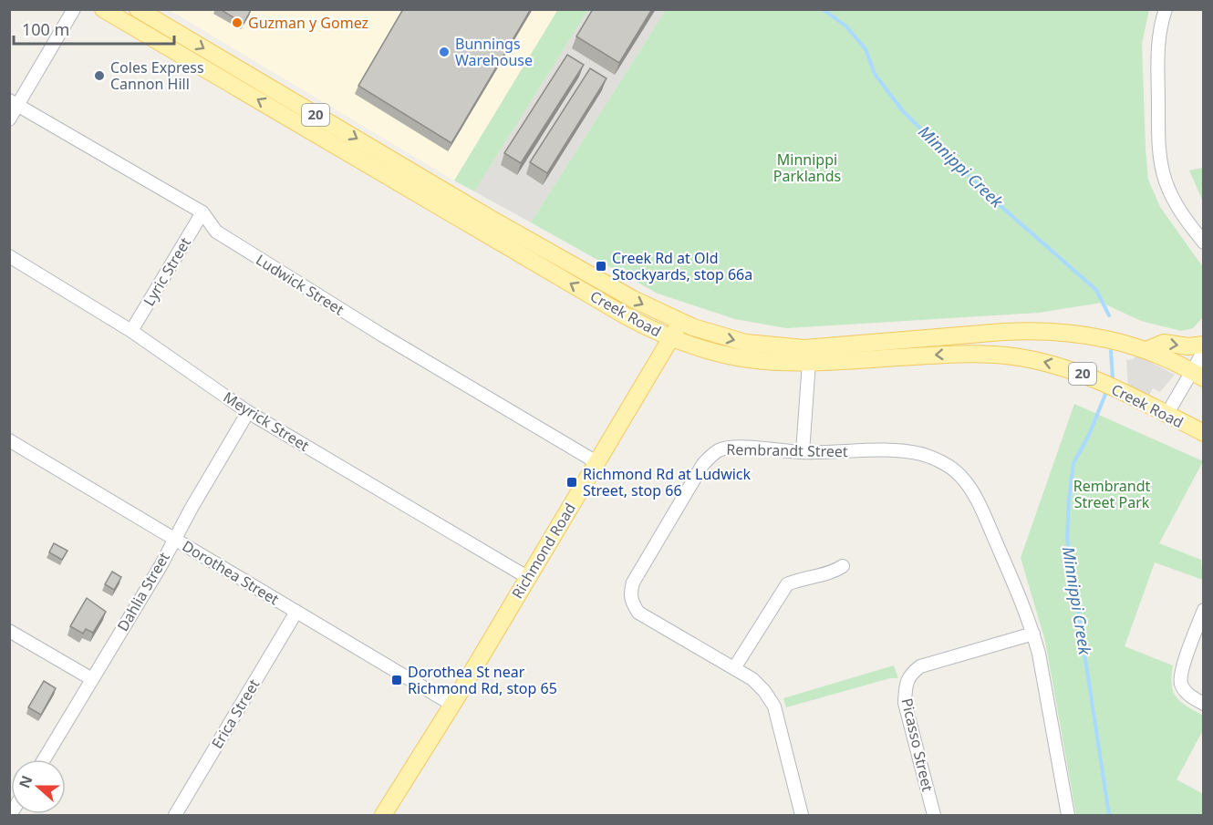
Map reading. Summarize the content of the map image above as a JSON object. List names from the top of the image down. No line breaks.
{"streets":{"main road":["20","Creek Road","Richmond Road"],"street":["Lyric Street","Ludwick Street","Meyrick Street","Rembrandt Street","Dorothea Street","Dahlia Street","Erica Street","Picasso Street"]},"crossings":[["Lyric Street","Ludwick Street"],["Lyric Street","Meyrick Street"],["Ludwick Street","Richmond Road"],["Creek Road","Richmond Road"],["Meyrick Street","Richmond Road"],["Meyrick Street","Dahlia Street"],["Rembrandt Street","Picasso Street"],["Richmond Road","Dorothea Street"],["Dorothea Street","Dahlia Street"],["Dorothea Street","Erica Street"]],"water":["Minnippi Creek"],"parks":["Minnippi Parklands","Rembrandt Street Park"],"places":{"other":["Guzman y Gomez","Bunnings Warehouse","Coles Express Cannon Hill"],"transit":["Creek Rd at Old Stockyards, stop 66a","Richmond Rd at Ludwick Street, stop 66","Dorothea St near Richmond Rd, stop 65"]},"scale_bar":"100 m","north":"left"}
